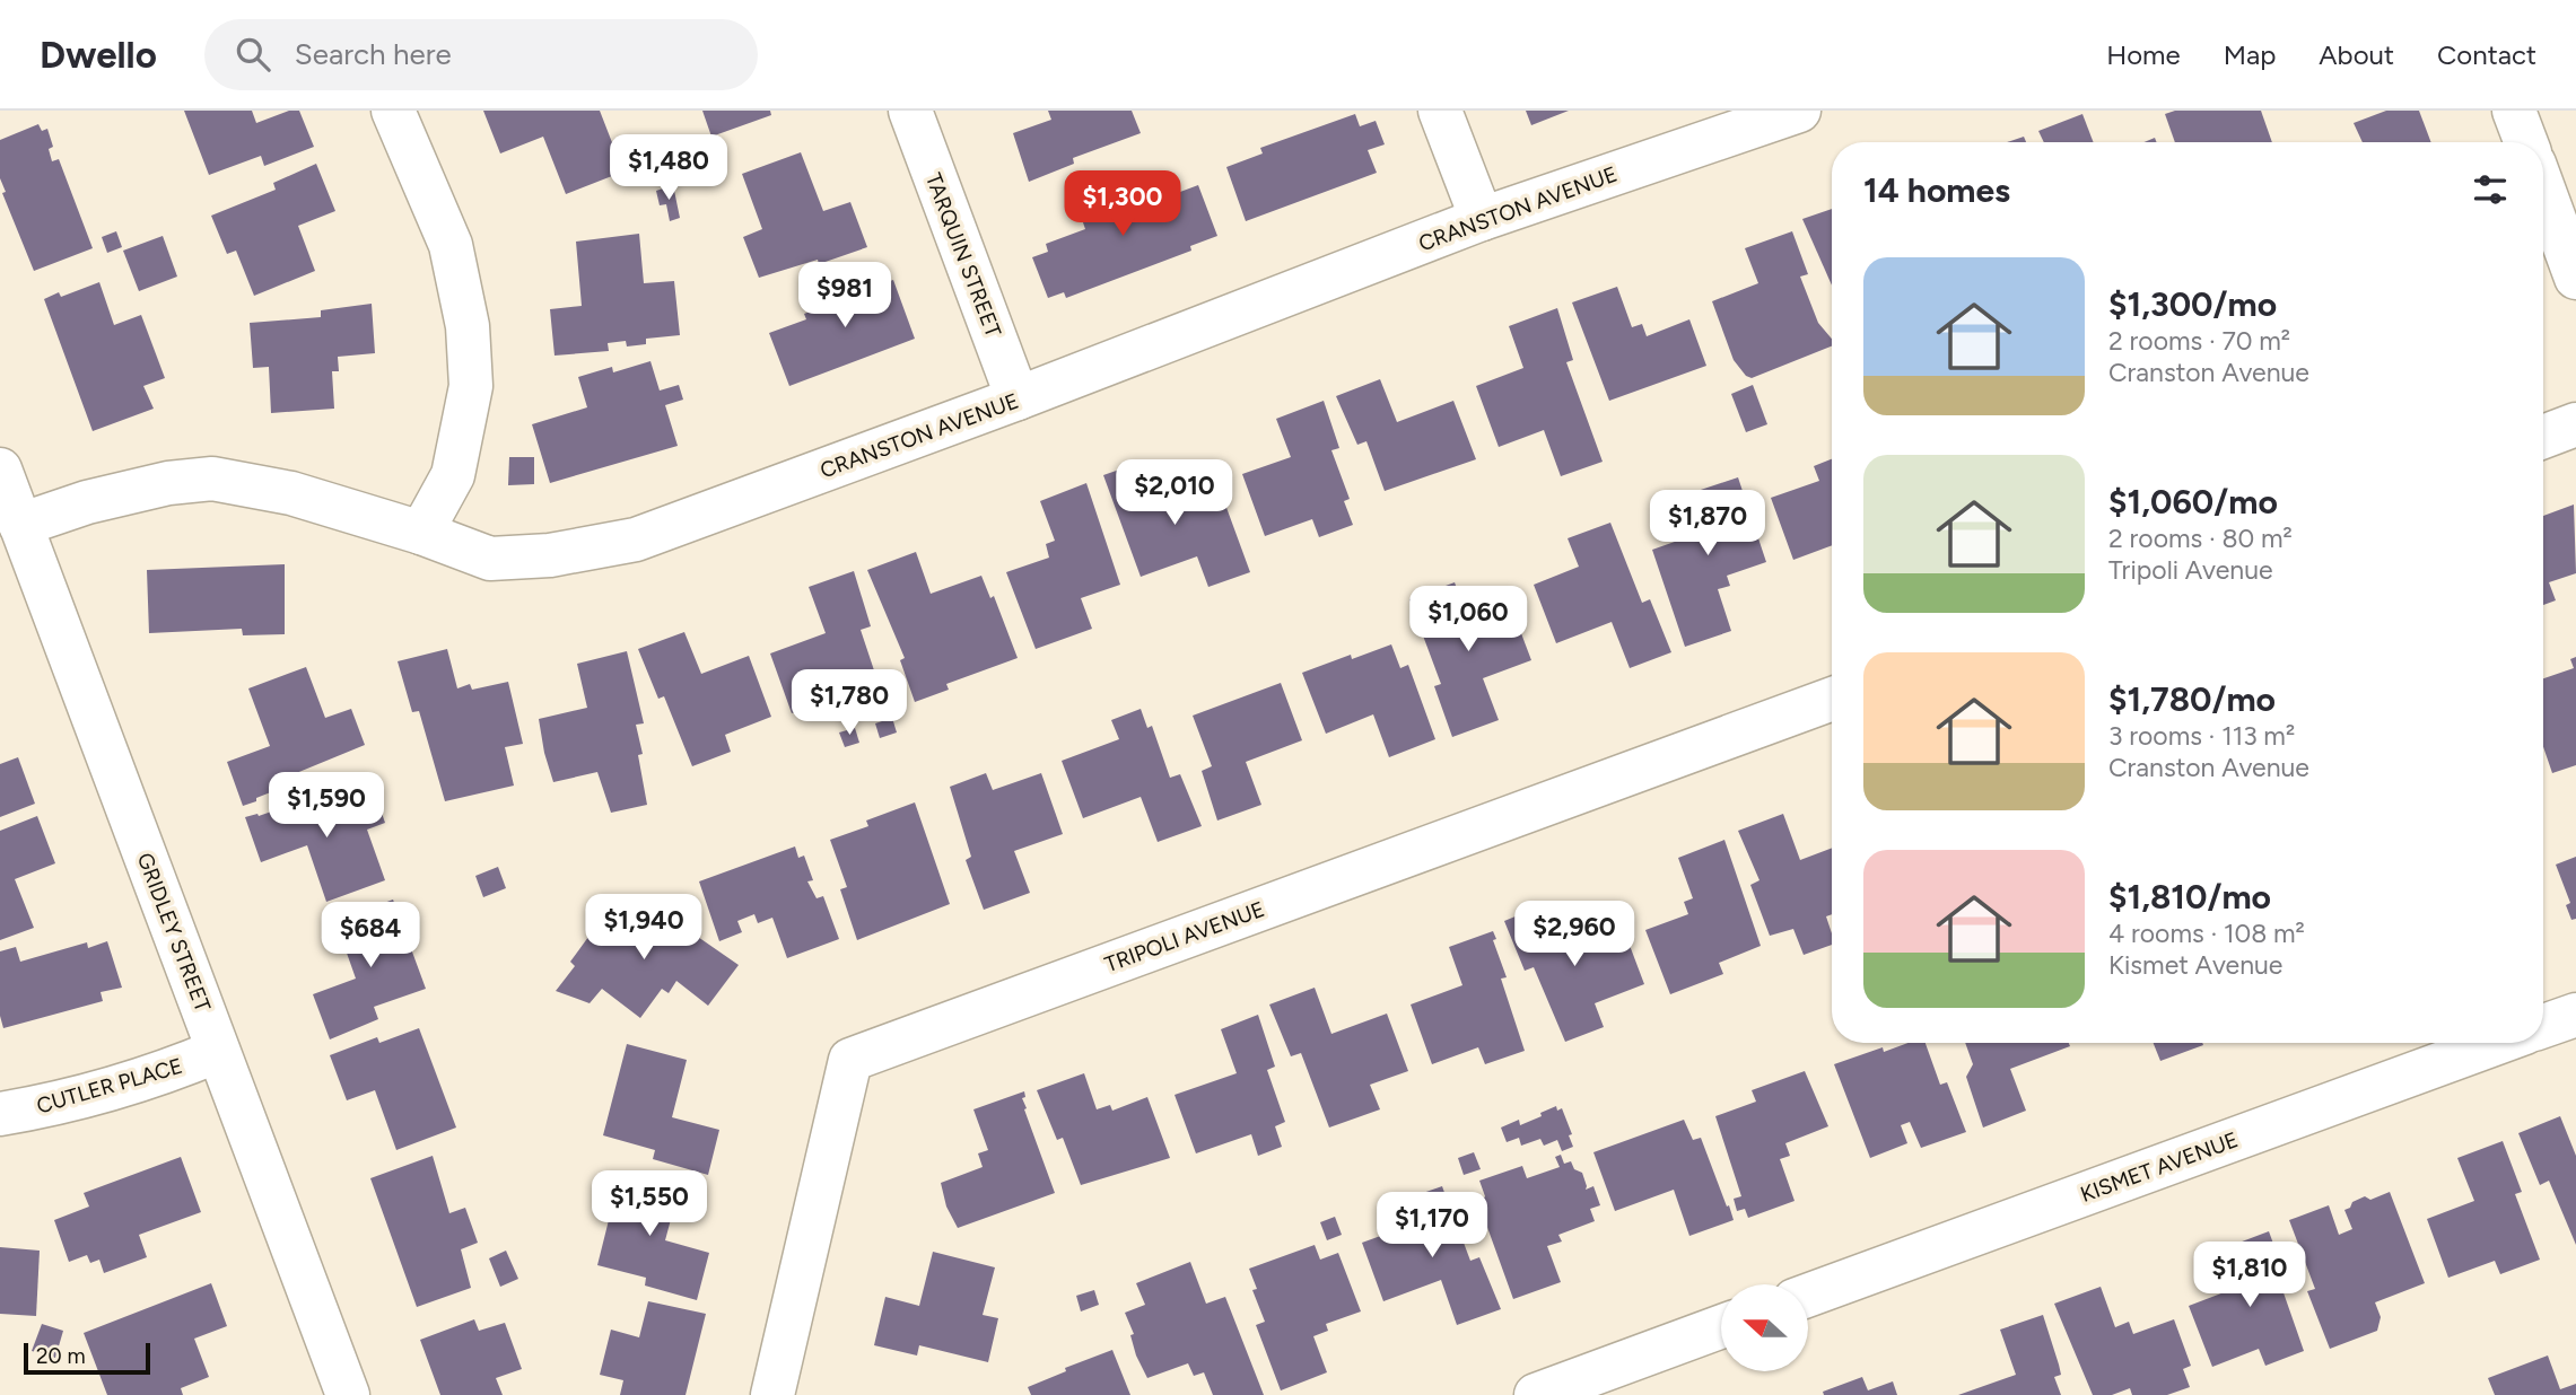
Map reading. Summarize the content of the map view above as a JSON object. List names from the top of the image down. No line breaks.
{"streets":{"street":["CRANSTON AVENUE","TARQUIN STREET","GRIDLEY STREET","TRIPOLI AVENUE","CUTLER PLACE","KISMET AVENUE"]},"crossings":[["CRANSTON AVENUE","TARQUIN STREET"],["CRANSTON AVENUE","GRIDLEY STREET"],["GRIDLEY STREET","CUTLER PLACE"]],"scale_bar":"20 m","north":"left","page":{"header":"Dwello","search":"Search here","nav":["Home","Map","About","Contact"],"price":["$1,480","$1,300","$981","$2,010","$1,870","$1,060","$1,780","$1,590","$1,940","$2,960","$684","$1,550","$1,170","$1,810"],"heading":"14 homes","list":[{"name":"$1,300/mo","note":"2 rooms · 70 m² · Cranston Avenue"},{"name":"$1,060/mo","note":"2 rooms · 80 m² · Tripoli Avenue"},{"name":"$1,780/mo","note":"3 rooms · 113 m² · Cranston Avenue"},{"name":"$1,810/mo","note":"4 rooms · 108 m² · Kismet Avenue"}],"scale":"20 m"}}
